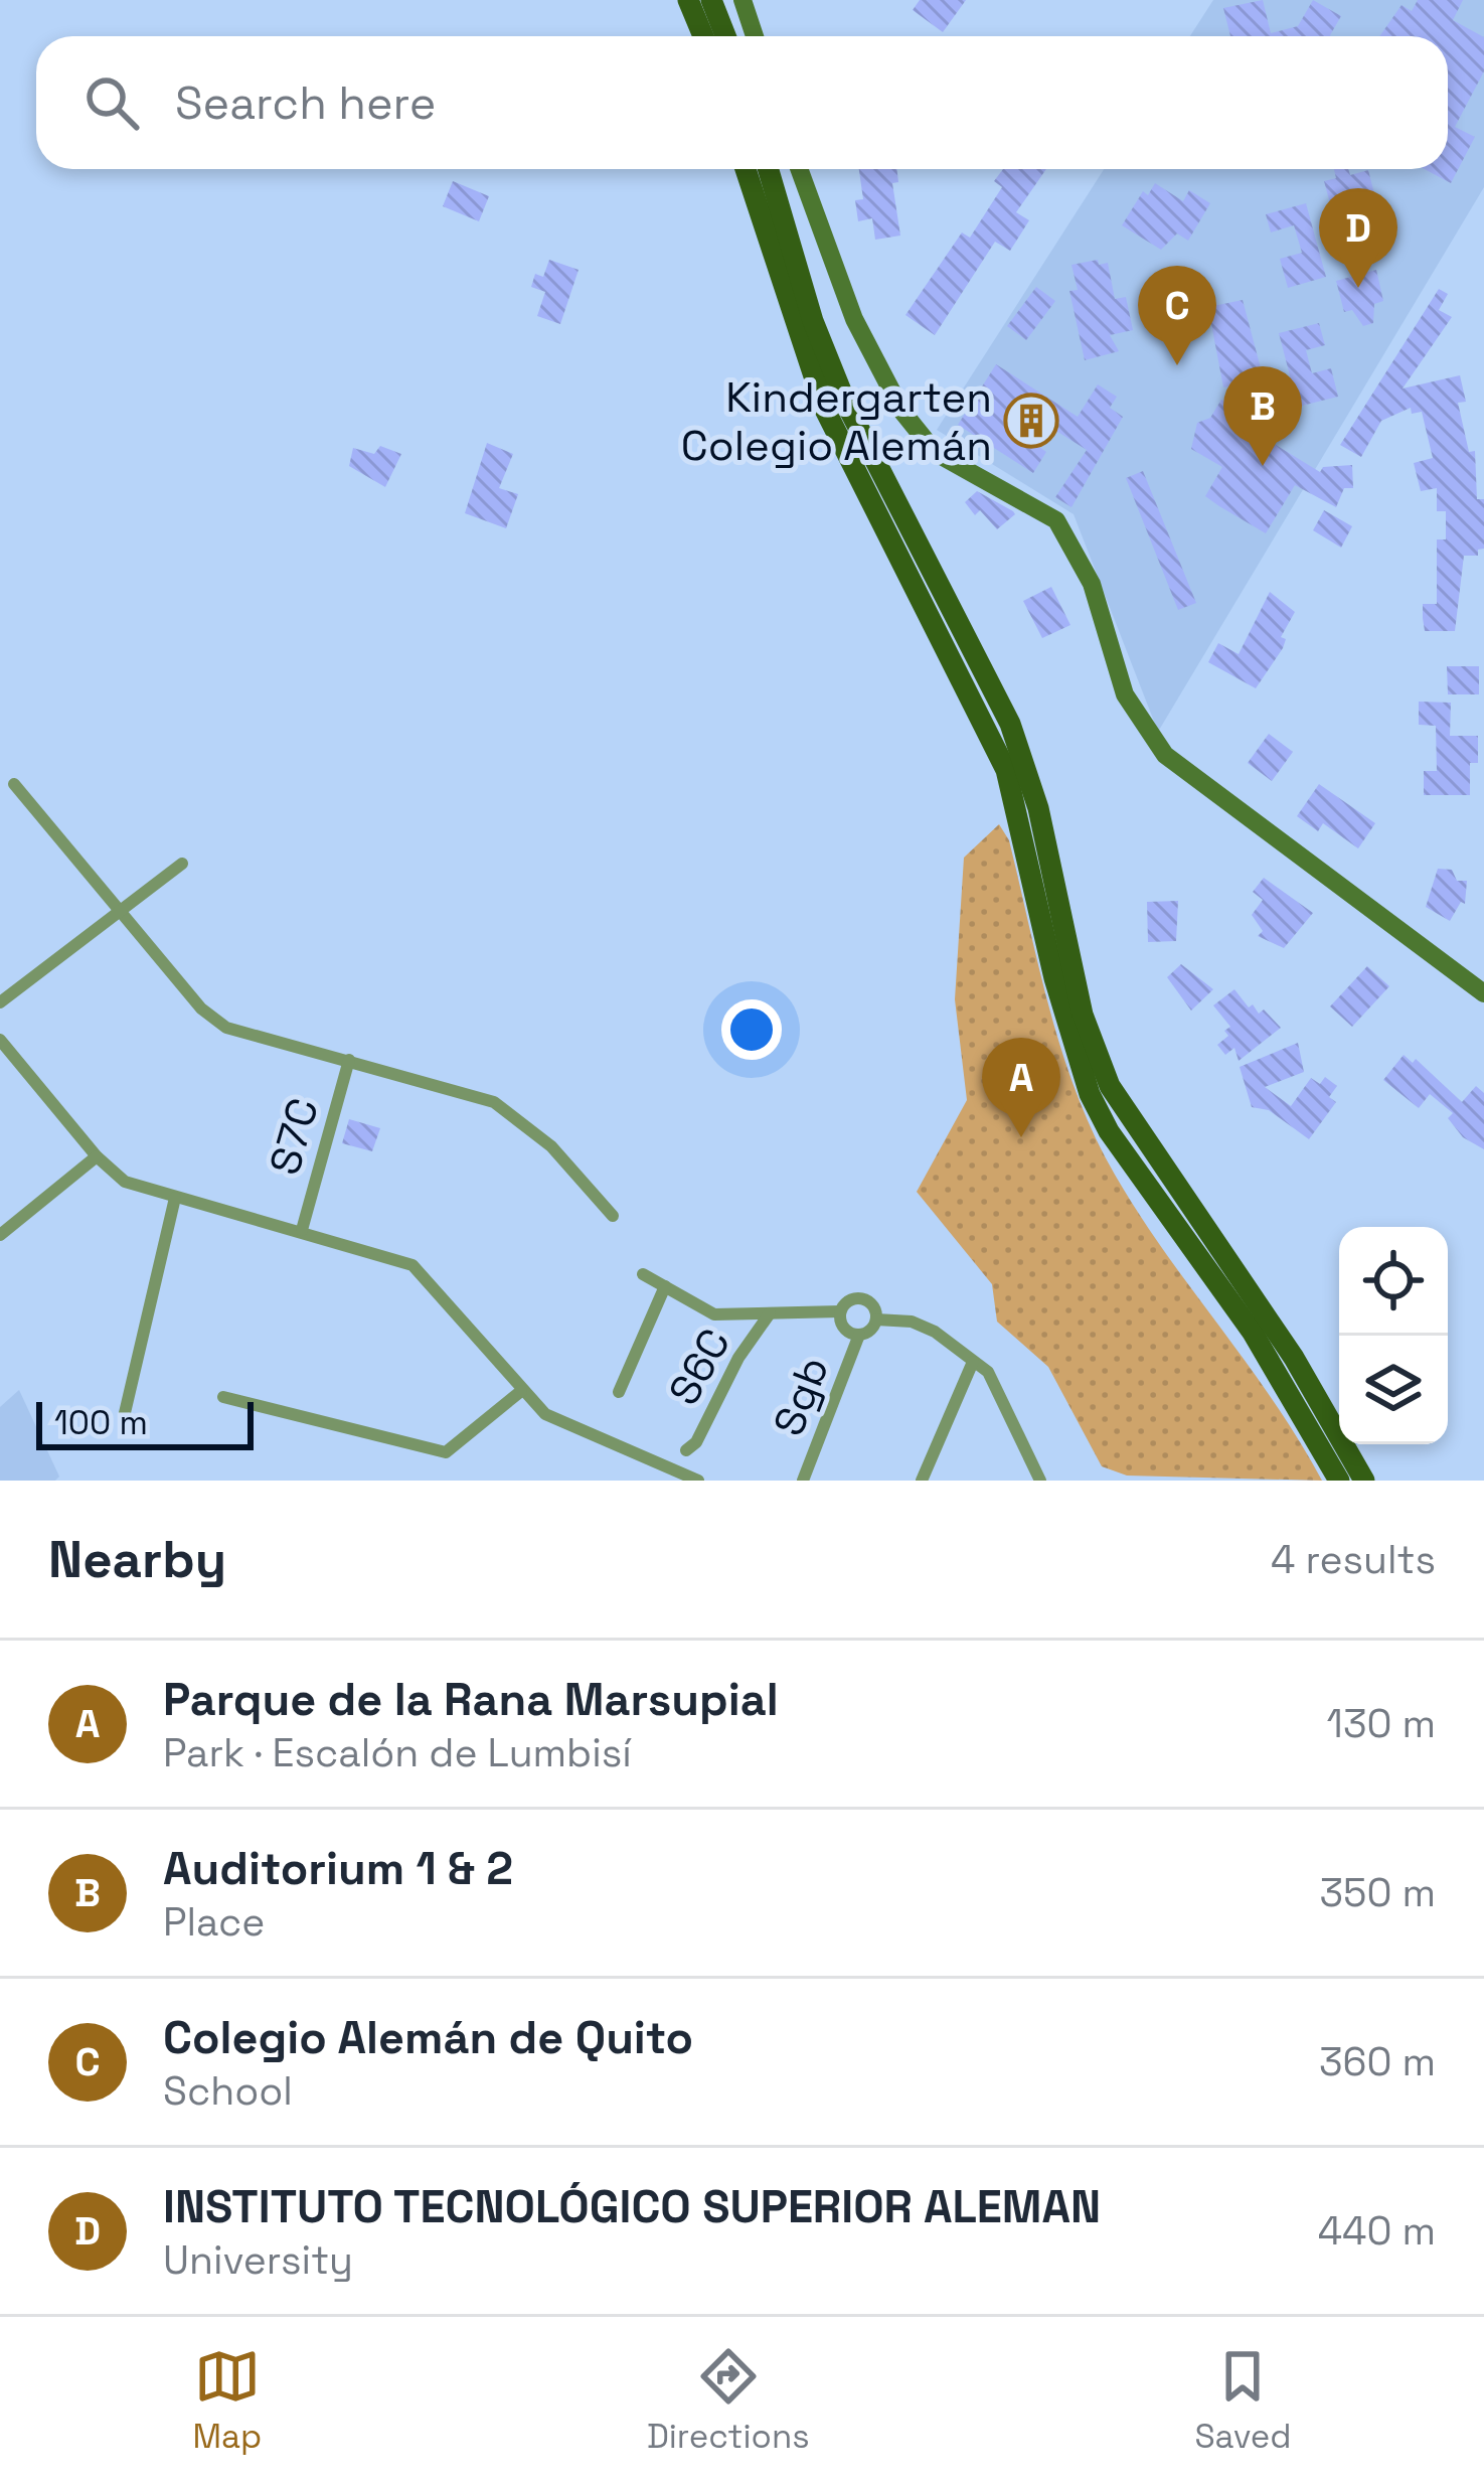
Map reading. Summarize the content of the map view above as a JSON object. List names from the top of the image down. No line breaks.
{"streets":{"street":["S7C","S6C","Sgb"]},"places":{"building":["Kindergarten Colegio Alemán"]},"scale_bar":"100 m","page":{"search":"Search here","pins":["D","C","B","A"],"scale":"100 m","heading":["Nearby","4 results"],"list":[{"mark":"A","name":"Parque de la Rana Marsupial","note":"Park · Escalón de Lumbisí","value":"130 m"},{"mark":"B","name":"Auditorium 1 & 2","note":"Place","value":"350 m"},{"mark":"C","name":"Colegio Alemán de Quito","note":"School","value":"360 m"},{"mark":"D","name":"INSTITUTO TECNOLÓGICO SUPERIOR ALEMAN","note":"University","value":"440 m"}],"nav":["Map","Directions","Saved"]}}
